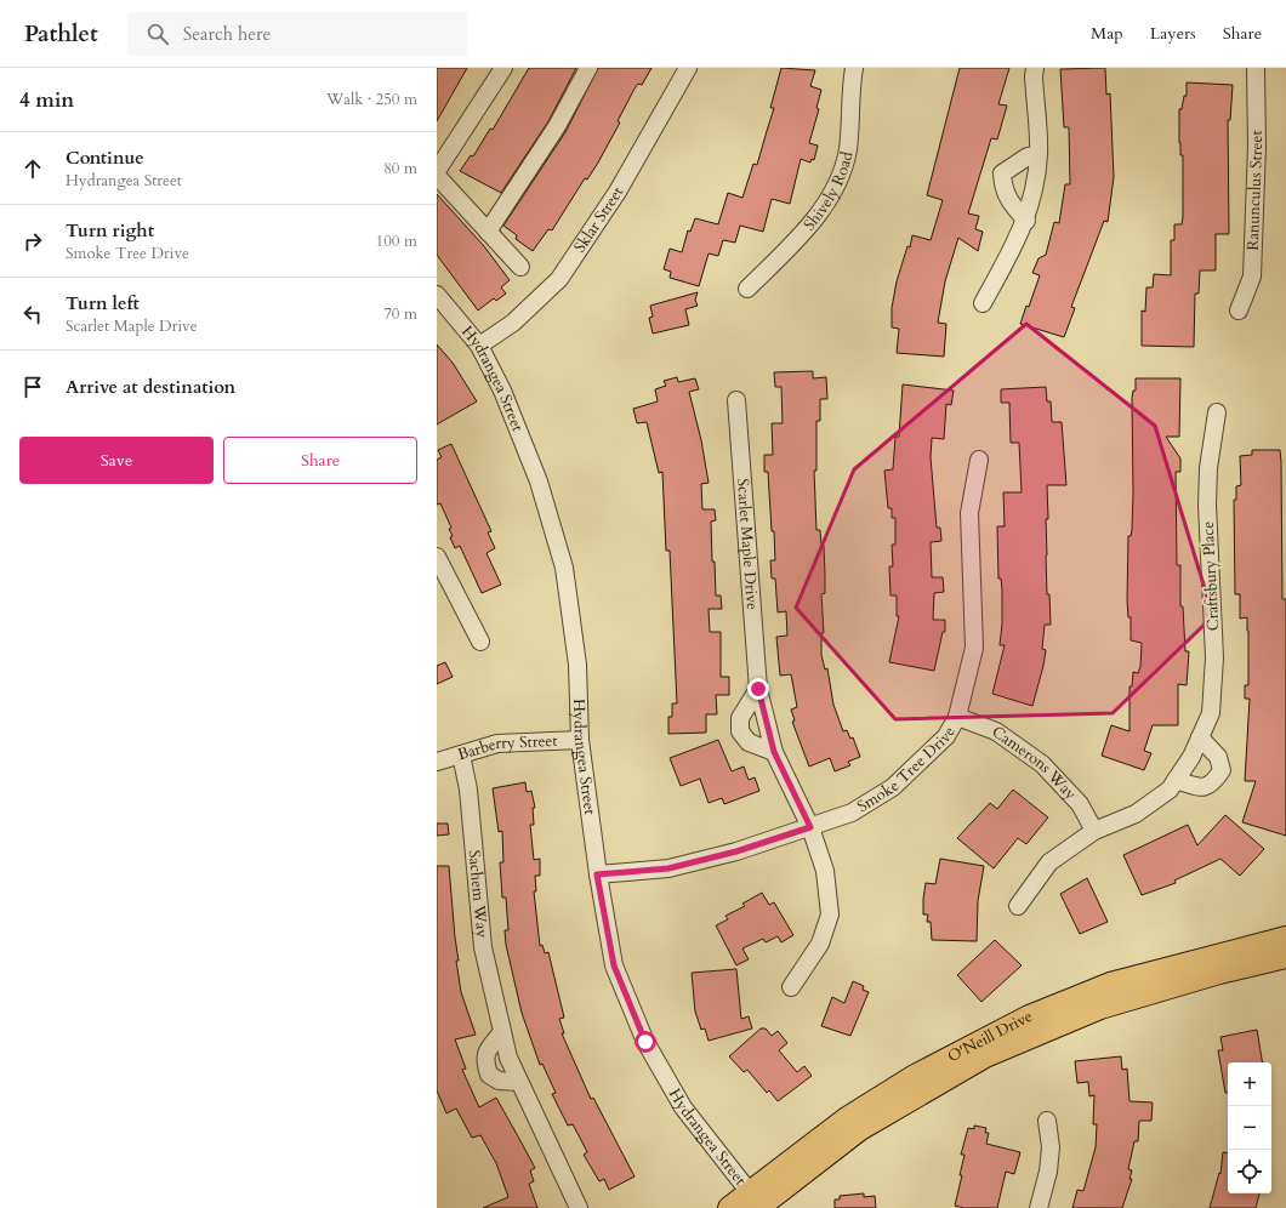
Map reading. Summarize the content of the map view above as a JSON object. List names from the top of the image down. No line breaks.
{"streets":{"main road":["O'Neill Drive"],"street":["Shively Road","Ranunculus Street","Sklar Street","Hydrangea Street","Scarlet Maple Drive","Craftsbury Place","Barberry Street","Smoke Tree Drive","Camerons Way","Sachem Way"]},"crossings":[["Sklar Street","Hydrangea Street"],["Hydrangea Street","Barberry Street"],["Hydrangea Street","Smoke Tree Drive"],["Hydrangea Street","O'Neill Drive"],["Scarlet Maple Drive","Smoke Tree Drive"],["Craftsbury Place","Camerons Way"],["Barberry Street","Sachem Way"],["Smoke Tree Drive","Camerons Way"]],"page":{"header":"Pathlet","search":"Search here","nav":["Map","Layers","Share"],"heading":["4 min","Walk · 250 m"],"list":[["Continue","Hydrangea Street","80 m"],["Turn right","Smoke Tree Drive","100 m"],["Turn left","Scarlet Maple Drive","70 m"],"Arrive at destination"],"buttons":["Save","Share"],"map_buttons":["+","−"]}}
